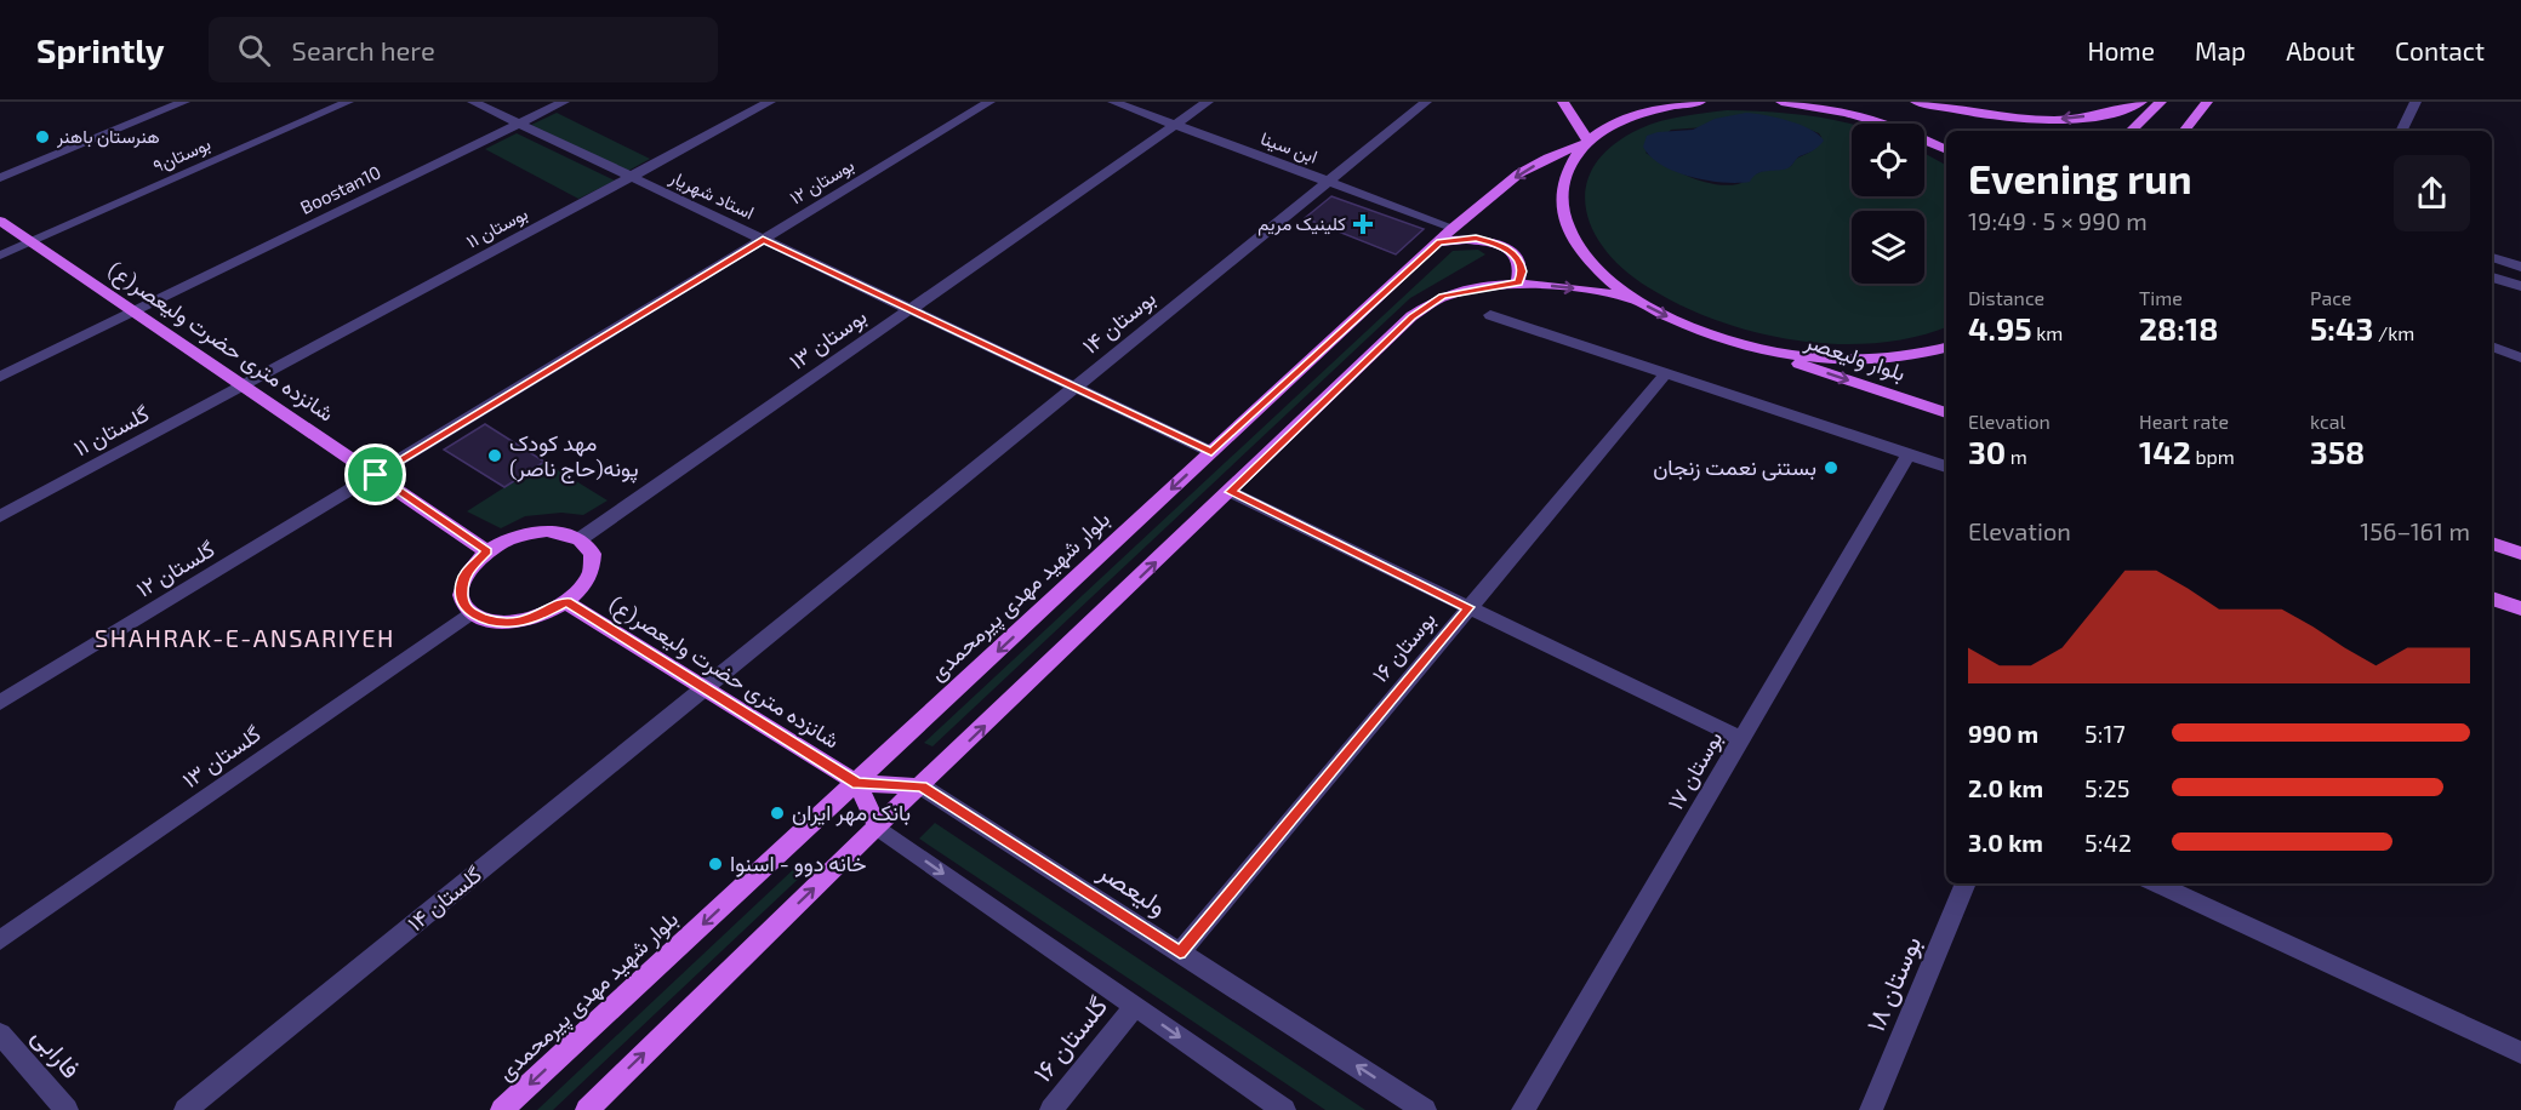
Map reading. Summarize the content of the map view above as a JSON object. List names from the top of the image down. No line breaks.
{"streets":{"main road":["شانزده متری حضرت ولیعصر(ع)","بلوار ولیعصر","بلوار شهید مهدی پیرمحمدی"],"street":["ابن سینا","بوستان۹","بوستان ۱۲","Boostan10","استاد شهریار","بوستان ۱۱","بوستان ۱۴","بوستان ۱۳","گلستان ۱۱","گلستان ۱۲","بوستان ۱۶","گلستان ۱۳","بوستان ۱۷","ولیعصر","گلستان ۱۴","بوستان ۱۸","گلستان ۱۶","فارابی"]},"crossings":[["ابن سینا","بوستان ۱۴"],["ابن سینا","بوستان ۱۳"],["ابن سینا","بلوار شهید مهدی پیرمحمدی"],["بوستان۹","شانزده متری حضرت ولیعصر(ع)"],["بوستان ۱۲","استاد شهریار"],["بوستان ۱۲","شانزده متری حضرت ولیعصر(ع)"],["بوستان ۱۲","گلستان ۱۲"],["Boostan10","استاد شهریار"],["Boostan10","شانزده متری حضرت ولیعصر(ع)"],["استاد شهریار","بوستان ۱۱"],["استاد شهریار","بوستان ۱۴"],["استاد شهریار","بوستان ۱۳"],["استاد شهریار","بلوار شهید مهدی پیرمحمدی"],["بوستان ۱۱","شانزده متری حضرت ولیعصر(ع)"],["بوستان ۱۱","گلستان ۱۱"],["بوستان ۱۴","شانزده متری حضرت ولیعصر(ع)"],["بوستان ۱۴","گلستان ۱۴"],["بوستان ۱۳","شانزده متری حضرت ولیعصر(ع)"],["بوستان ۱۳","گلستان ۱۳"],["شانزده متری حضرت ولیعصر(ع)","گلستان ۱۱"],["شانزده متری حضرت ولیعصر(ع)","گلستان ۱۲"],["شانزده متری حضرت ولیعصر(ع)","بلوار شهید مهدی پیرمحمدی"],["شانزده متری حضرت ولیعصر(ع)","گلستان ۱۳"],["شانزده متری حضرت ولیعصر(ع)","گلستان ۱۴"],["بوستان ۱۶","ولیعصر"]],"districts":["SHAHRAK-E-ANSARIYEH"],"places":{"other":["هنرستان باهنر","مهد کودک پونه(حاج ناصر)","بستنی نعمت زنجان","بانک مهر ایران","خانه دوو - اسنوا"],"health":["کلینیک مریم"]},"page":{"header":"Sprintly","search":"Search here","nav":["Home","Map","About","Contact"],"heading":["Evening run","19:49 · 5 × 990 m"],"stats":[["Distance","4.95 km"],["Time","28:18"],["Pace","5:43 /km"],["Elevation","30 m"],["Heart rate","142 bpm"],["kcal","358"]],"chart":["Elevation","156–161 m"],"list":[{"name":"990 m","note":"5:17"},{"name":"2.0 km","note":"5:25"},{"name":"3.0 km","note":"5:42"}]}}
